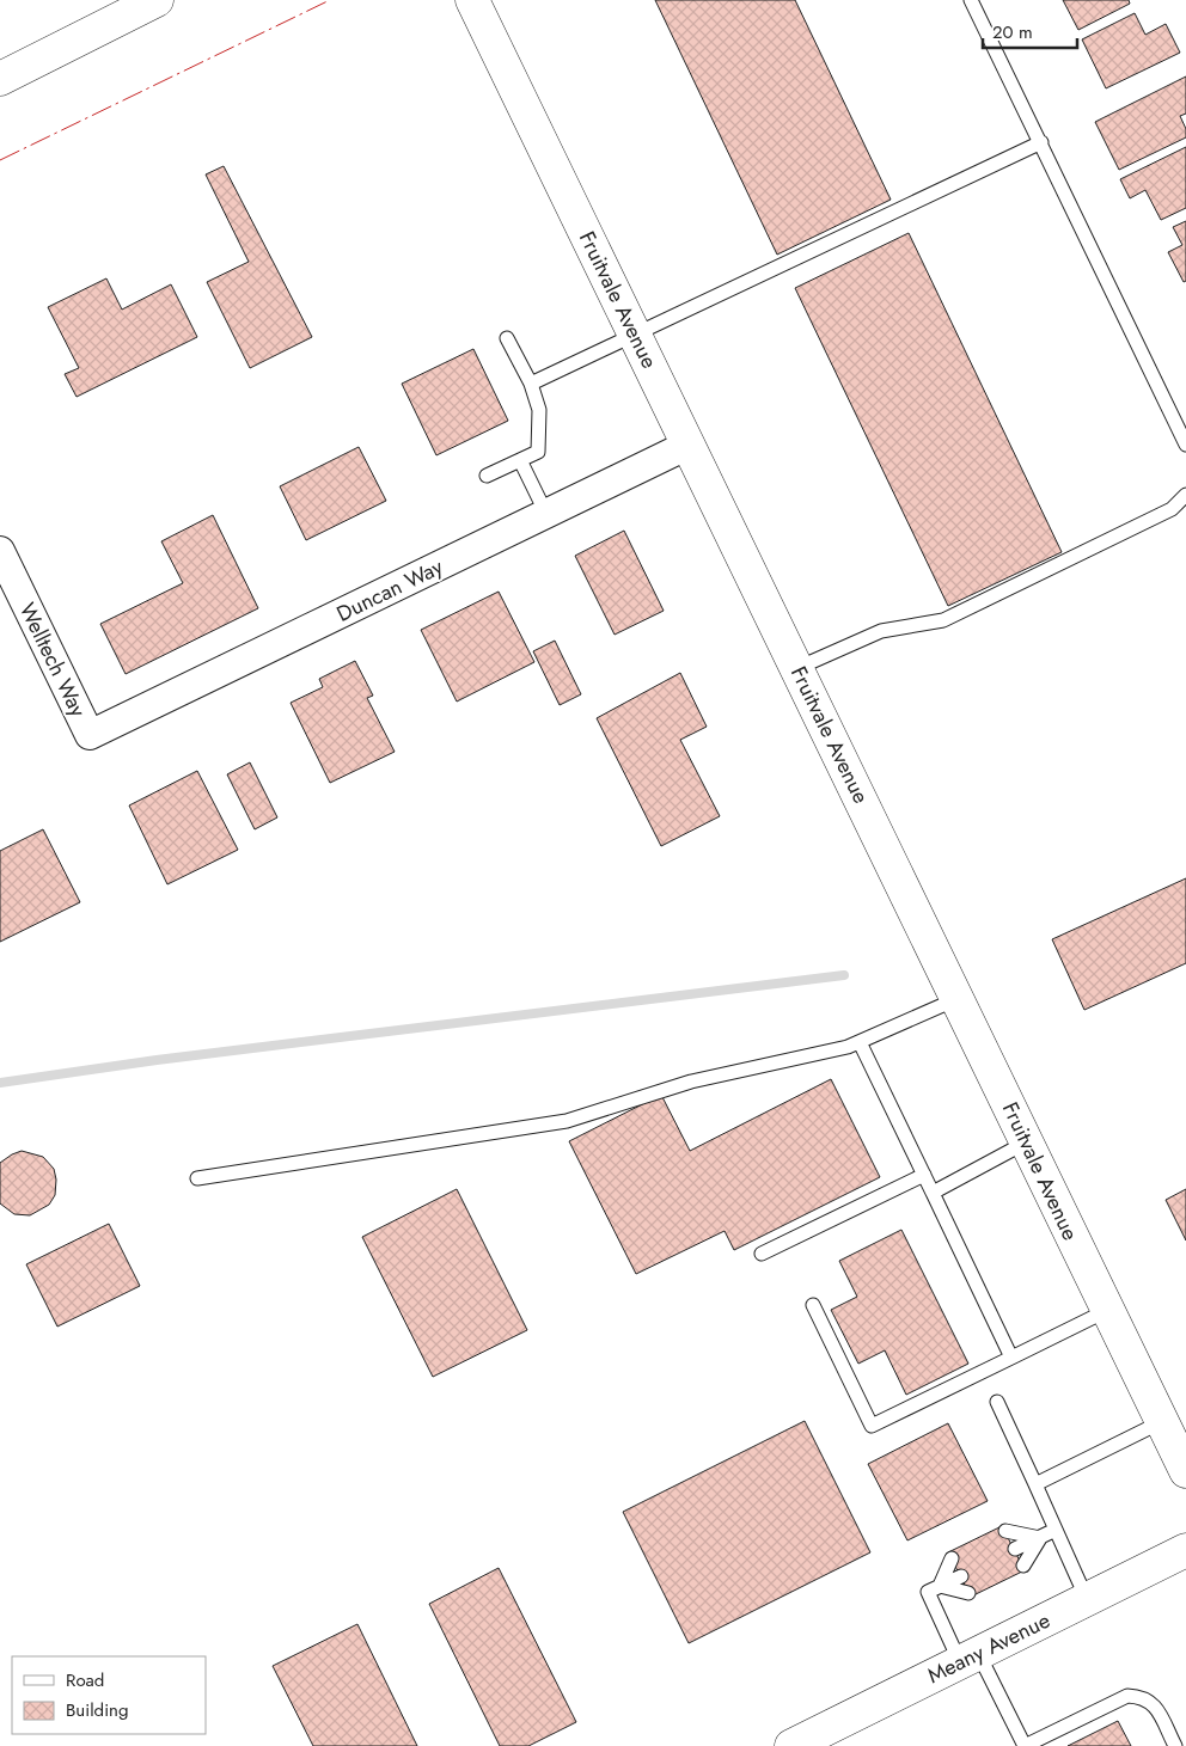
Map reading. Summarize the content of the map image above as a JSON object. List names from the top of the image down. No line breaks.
{"streets":{"main road":["Fruitvale Avenue","Meany Avenue"],"street":["Duncan Way","Welltech Way"]},"crossings":[["Fruitvale Avenue","Duncan Way"],["Duncan Way","Welltech Way"]],"legend":["Road","Building"],"scale_bar":"20 m"}
